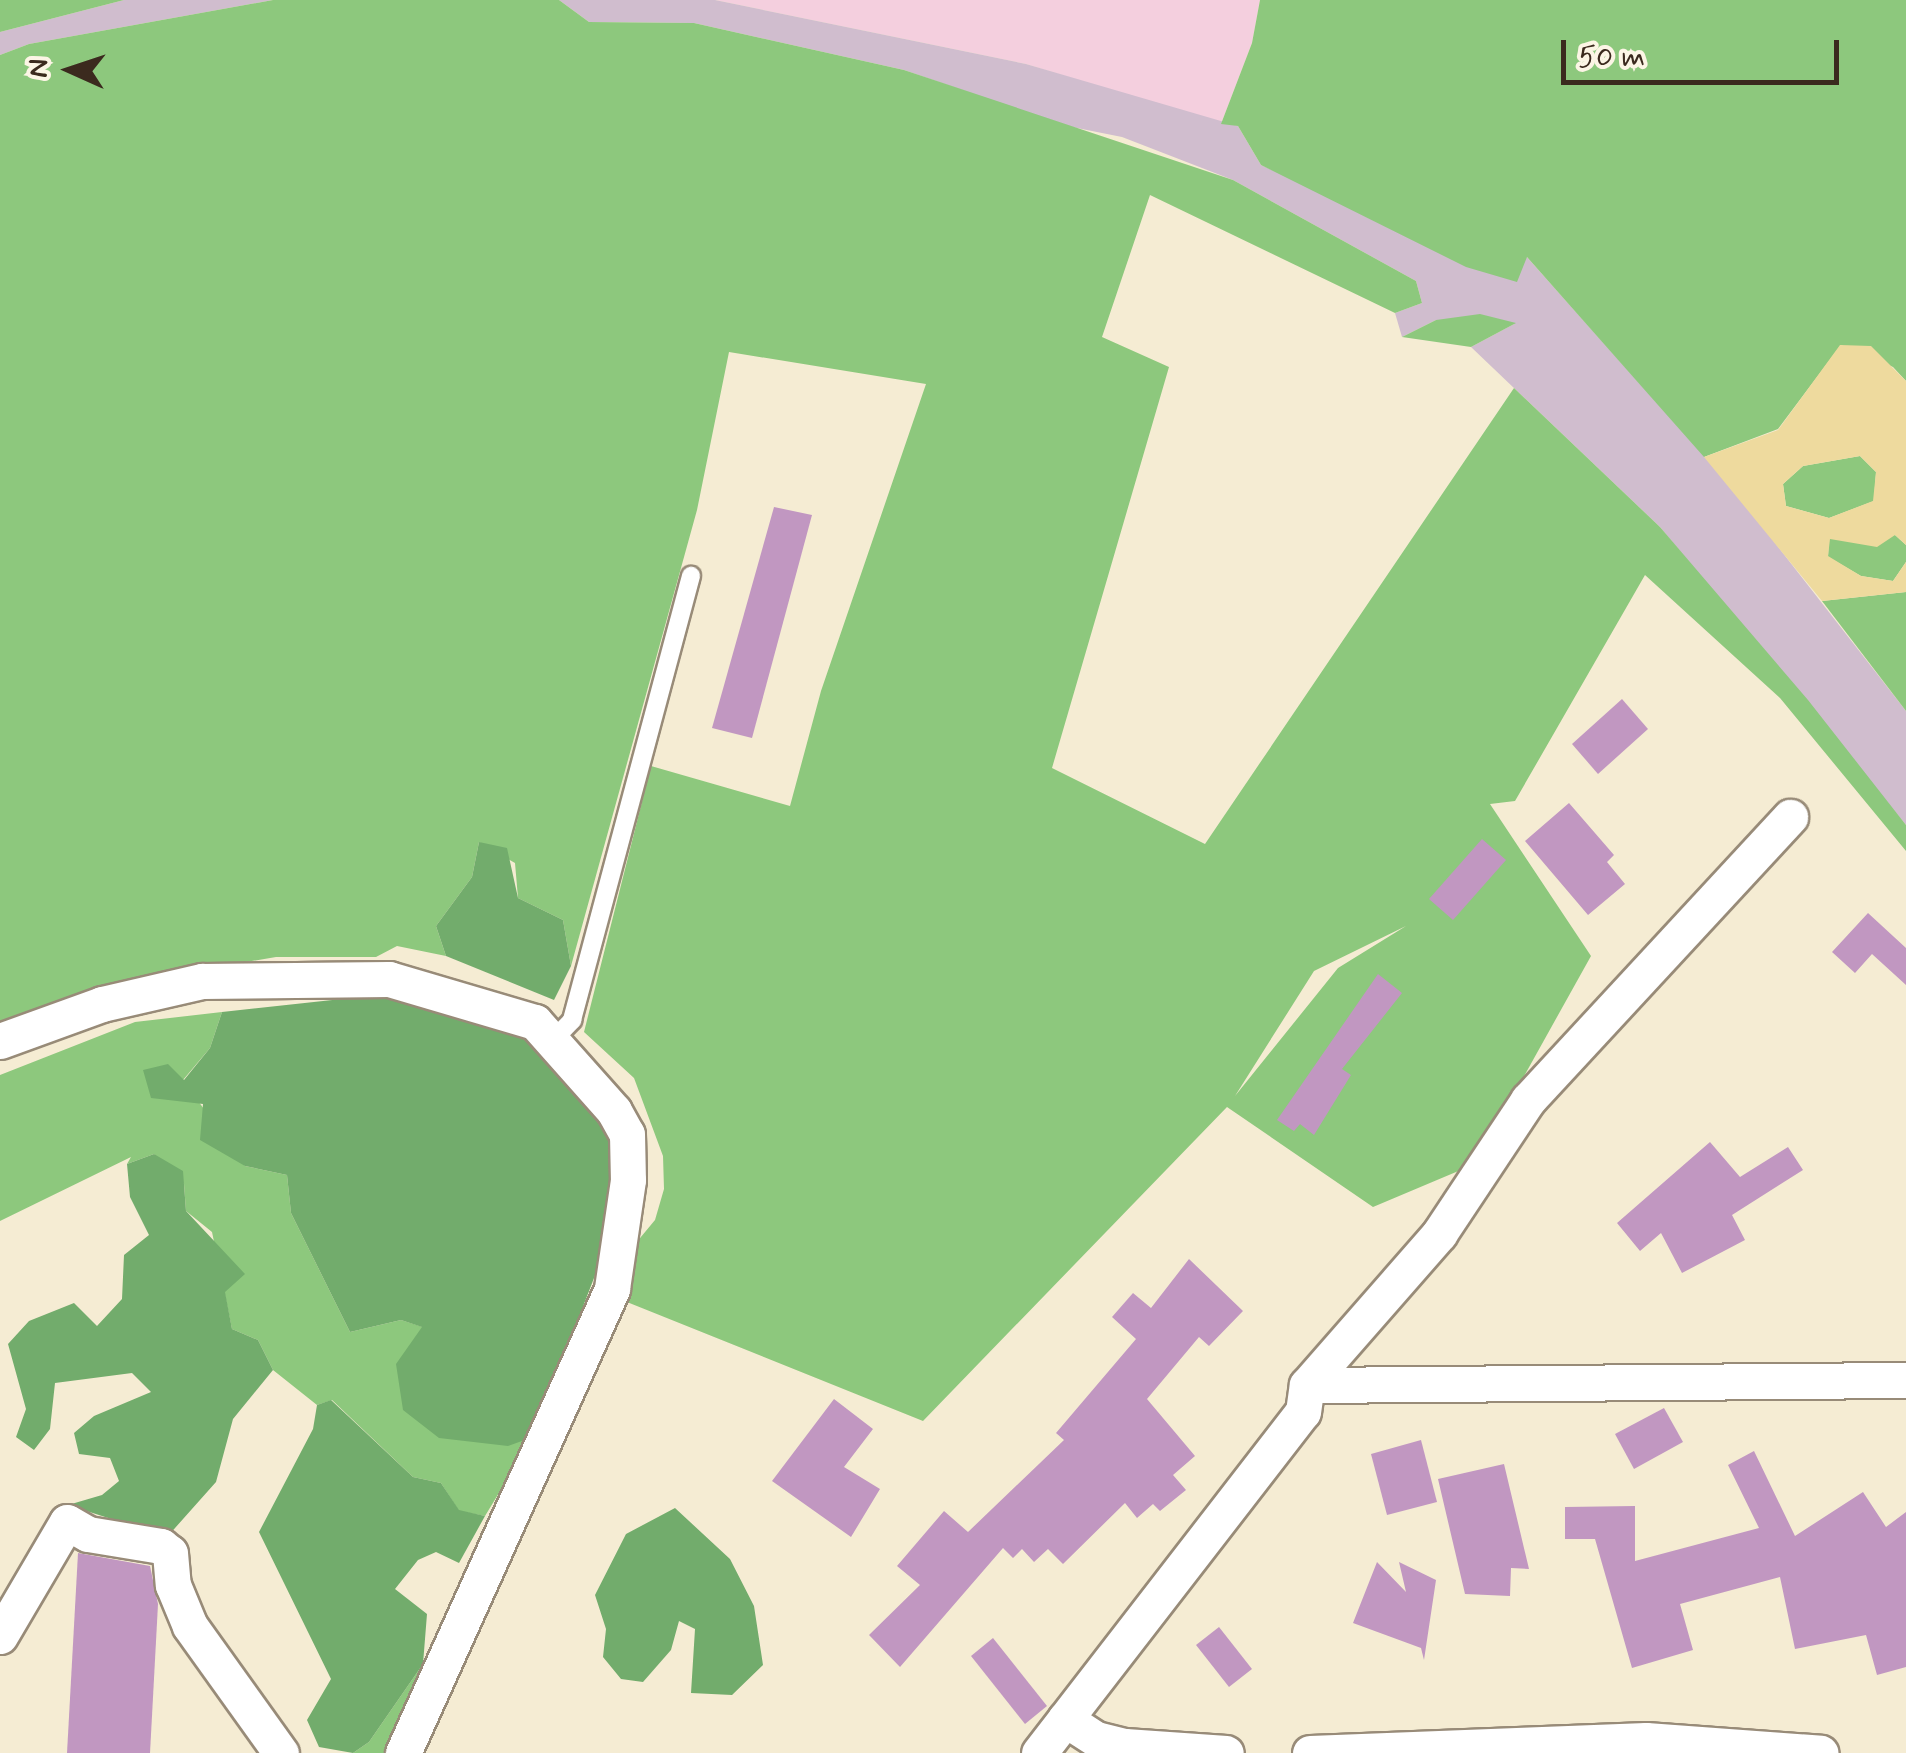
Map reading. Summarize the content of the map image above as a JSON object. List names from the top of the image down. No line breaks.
{"scale_bar":"50 m","north":"left"}
